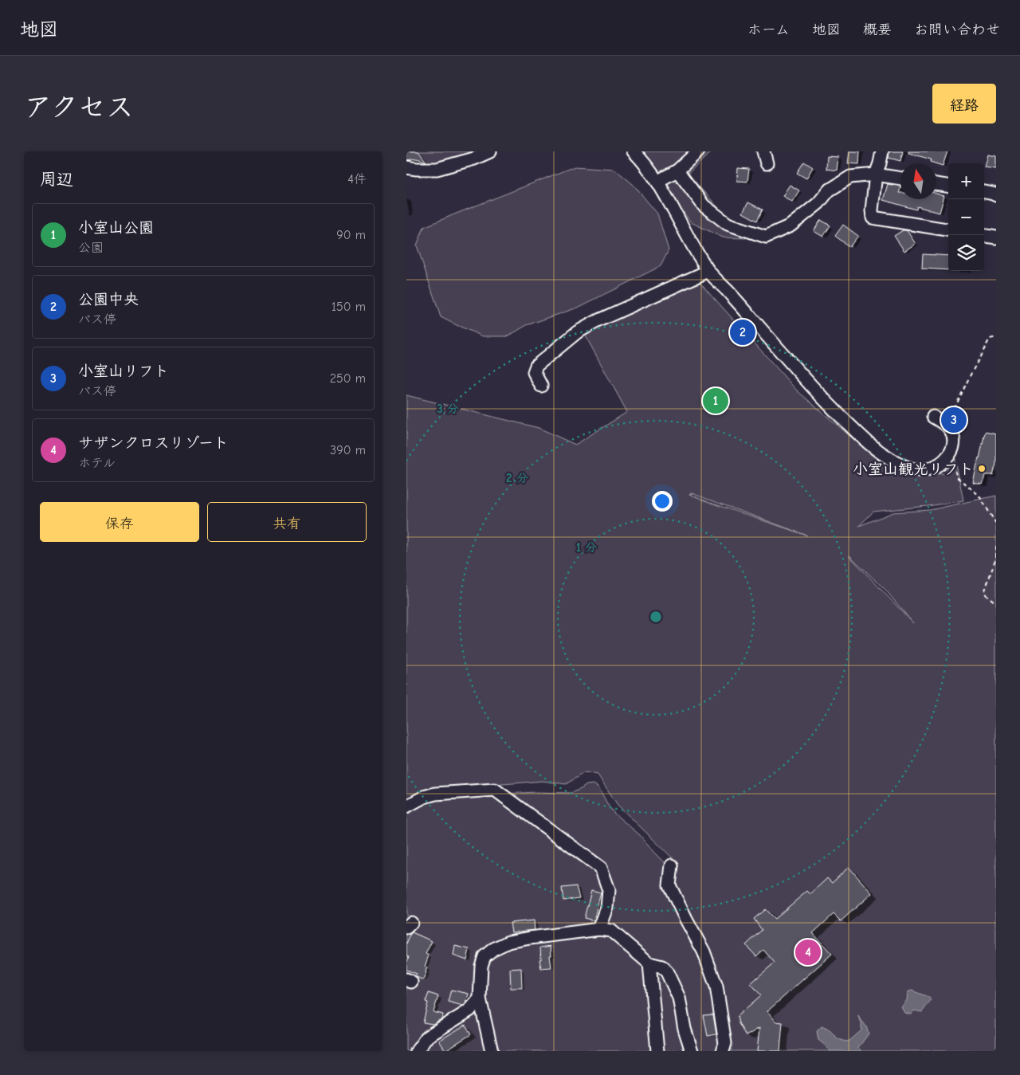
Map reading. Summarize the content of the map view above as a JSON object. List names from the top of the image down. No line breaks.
{"places":["小室山観光リフト"],"north":"top","page":{"header":"地図","nav":["ホーム","地図","概要","お問い合わせ"],"title":"アクセス","buttons":["経路",["保存","共有"]],"heading":["周辺","4件"],"map_buttons":["+","−"],"list":[{"mark":"1","name":"小室山公園","note":"公園","value":"90 m"},{"mark":"2","name":"公園中央","note":"バス停","value":"150 m"},{"mark":"3","name":"小室山リフト","note":"バス停","value":"250 m"},{"mark":"4","name":"サザンクロスリゾート","note":"ホテル","value":"390 m"}],"pins":["2","1","3","4"]},"rings":["3 分","2 分","1 分"]}
